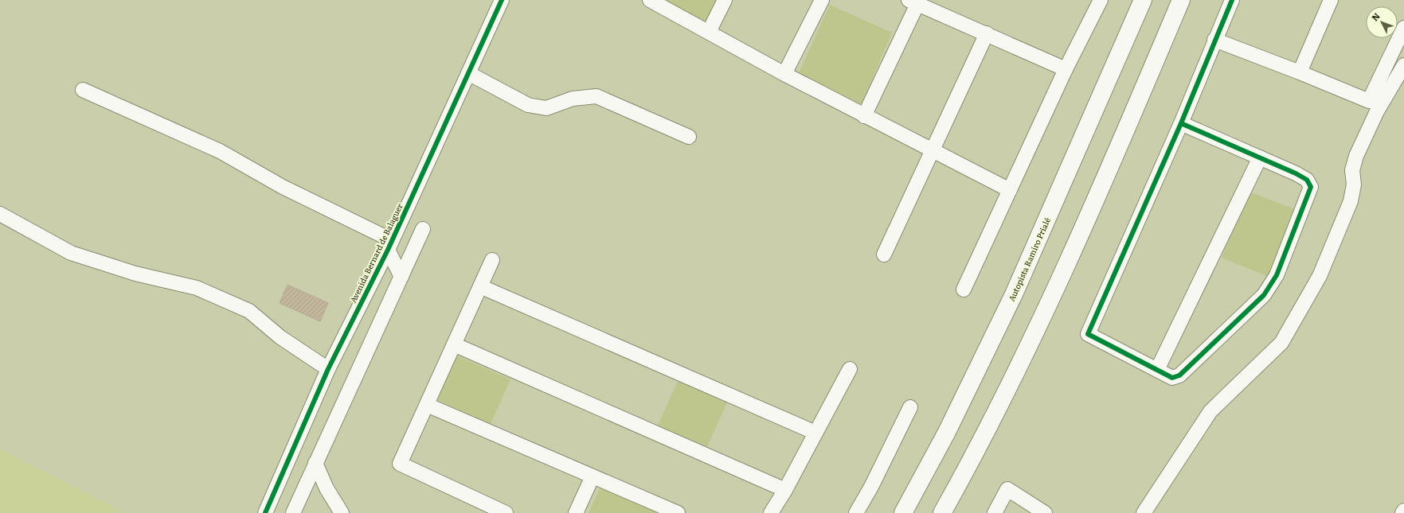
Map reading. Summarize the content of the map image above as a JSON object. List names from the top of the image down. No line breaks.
{"streets":{"highway":["Autopista Ramiro Prialé"],"street":["Avenida Bernard de Balaguer"]},"north":"top left"}
